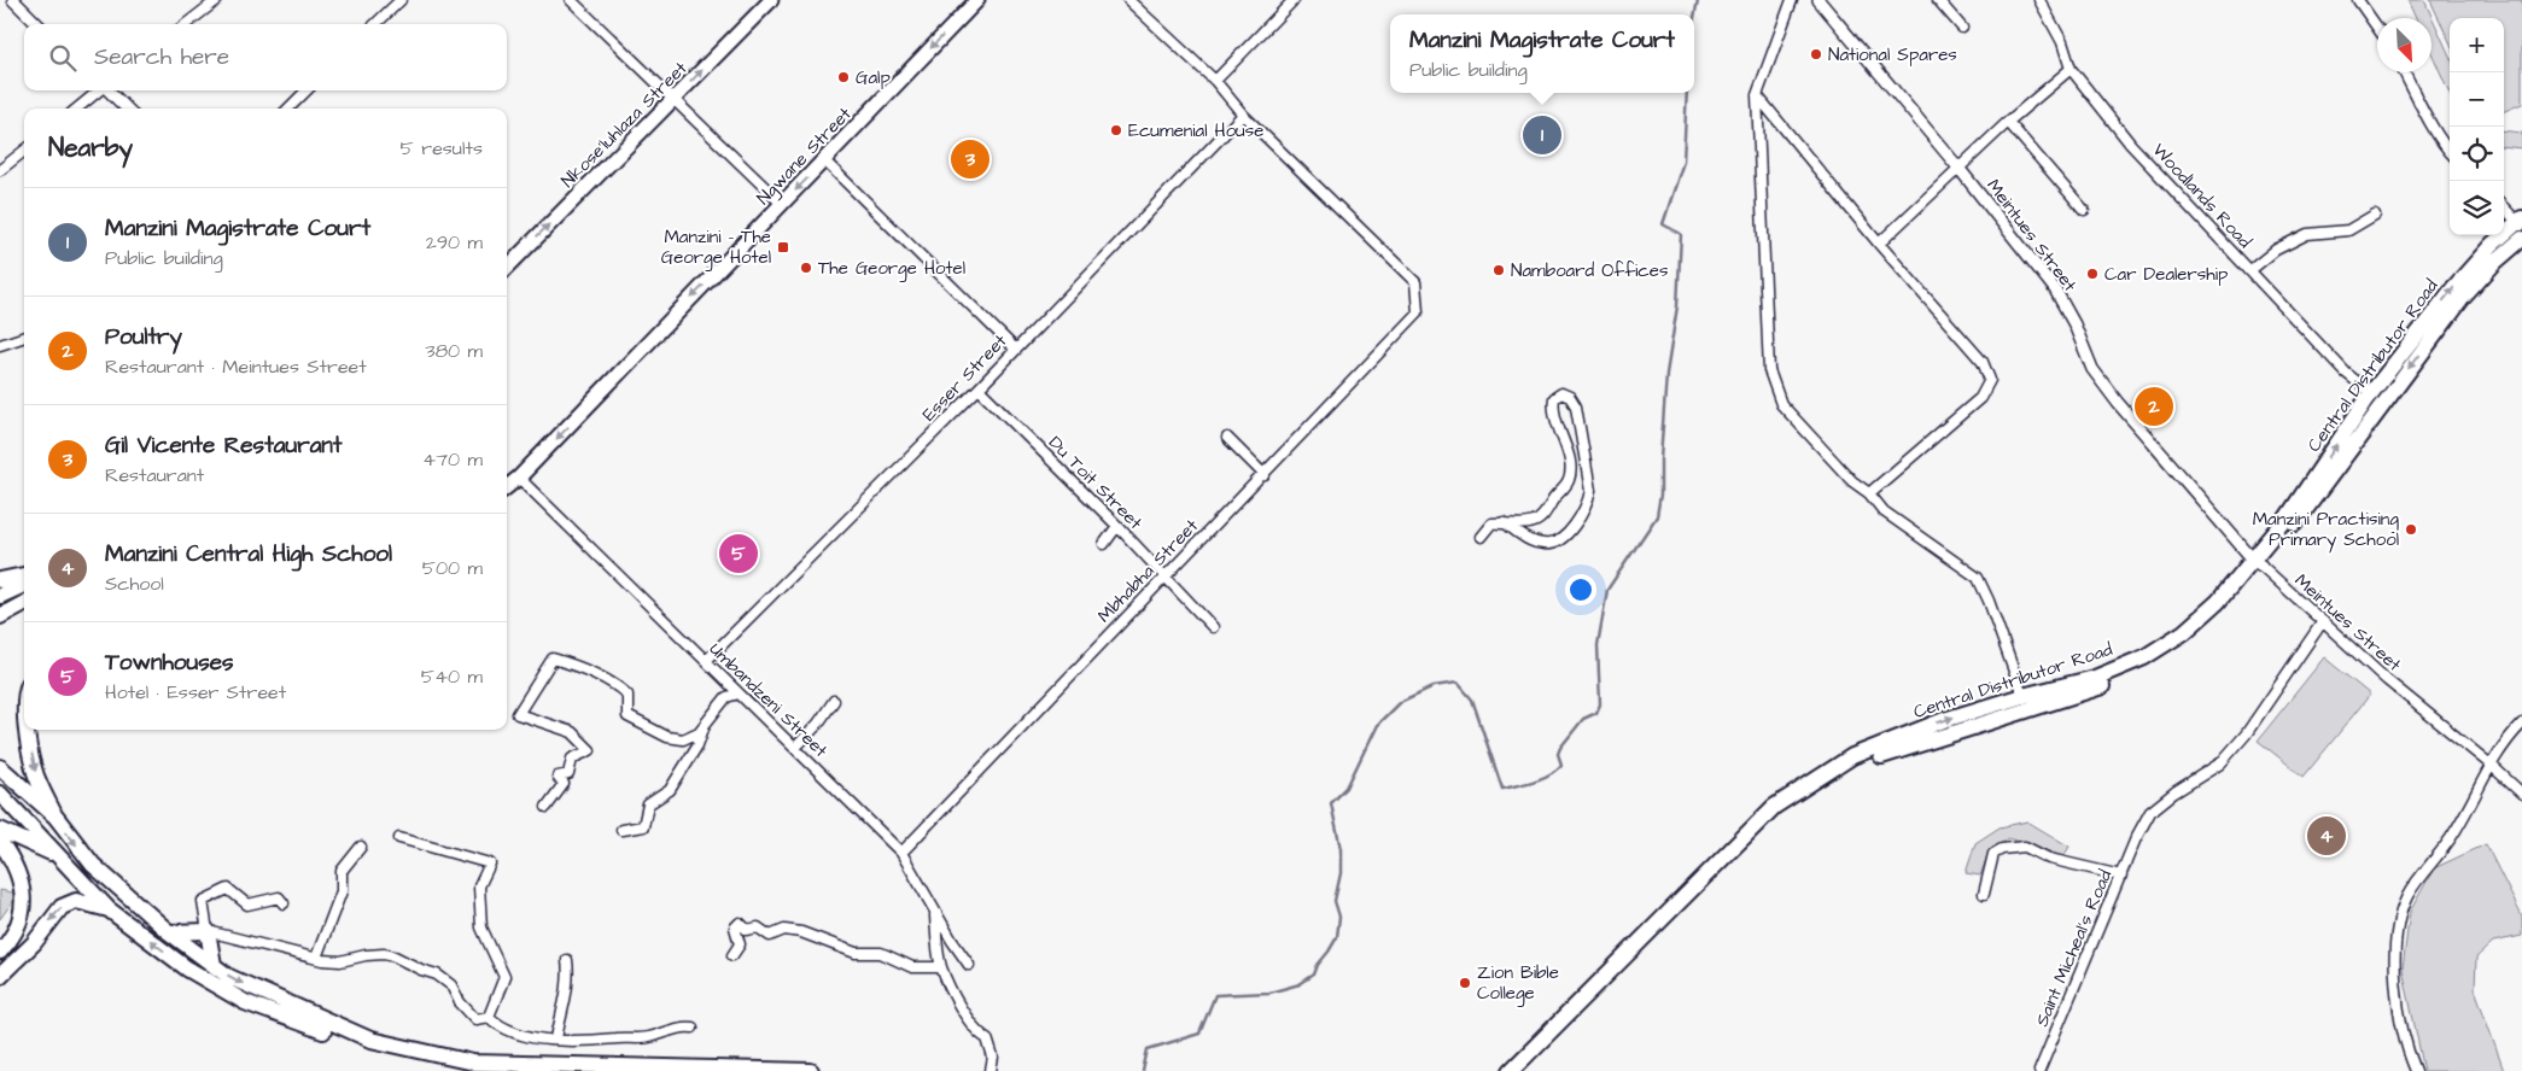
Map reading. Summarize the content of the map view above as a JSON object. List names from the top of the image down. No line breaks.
{"streets":{"highway":["Central Distributor Road"],"main road":["Nkose'luhlaza Street","Ngwane Street"],"street":["Woodlands Road","Meintues Street","Esser Street","Du Toit Street","Mbhabha Street","Umbandzeni Street","Saint Micheal's Road"]},"crossings":[["Ngwane Street","Umbandzeni Street"],["Woodlands Road","Central Distributor Road"],["Meintues Street","Central Distributor Road"],["Meintues Street","Saint Micheal's Road"],["Esser Street","Du Toit Street"],["Esser Street","Mbhabha Street"],["Esser Street","Umbandzeni Street"],["Du Toit Street","Mbhabha Street"],["Mbhabha Street","Umbandzeni Street"]],"one_way":["Nkose'luhlaza Street","Ngwane Street"],"places":{"other":["National Spares","Galp","Ecumenial House","The George Hotel","Namboard Offices","Car Dealership","Manzini Practising Primary School","Zion Bible College"],"transit":["Manzini - The George Hotel"]},"north":"bottom right","page":{"popup":["Manzini Magistrate Court","Public building"],"map_buttons":["+","−"],"search":"Search here","heading":["Nearby","5 results"],"pins":["1","3","2","5","4"],"list":[{"mark":"1","name":"Manzini Magistrate Court","note":"Public building","value":"290 m"},{"mark":"2","name":"Poultry","note":"Restaurant · Meintues Street","value":"380 m"},{"mark":"3","name":"Gil Vicente Restaurant","note":"Restaurant","value":"470 m"},{"mark":"4","name":"Manzini Central High School","note":"School","value":"500 m"},{"mark":"5","name":"Townhouses","note":"Hotel · Esser Street","value":"540 m"}]}}
